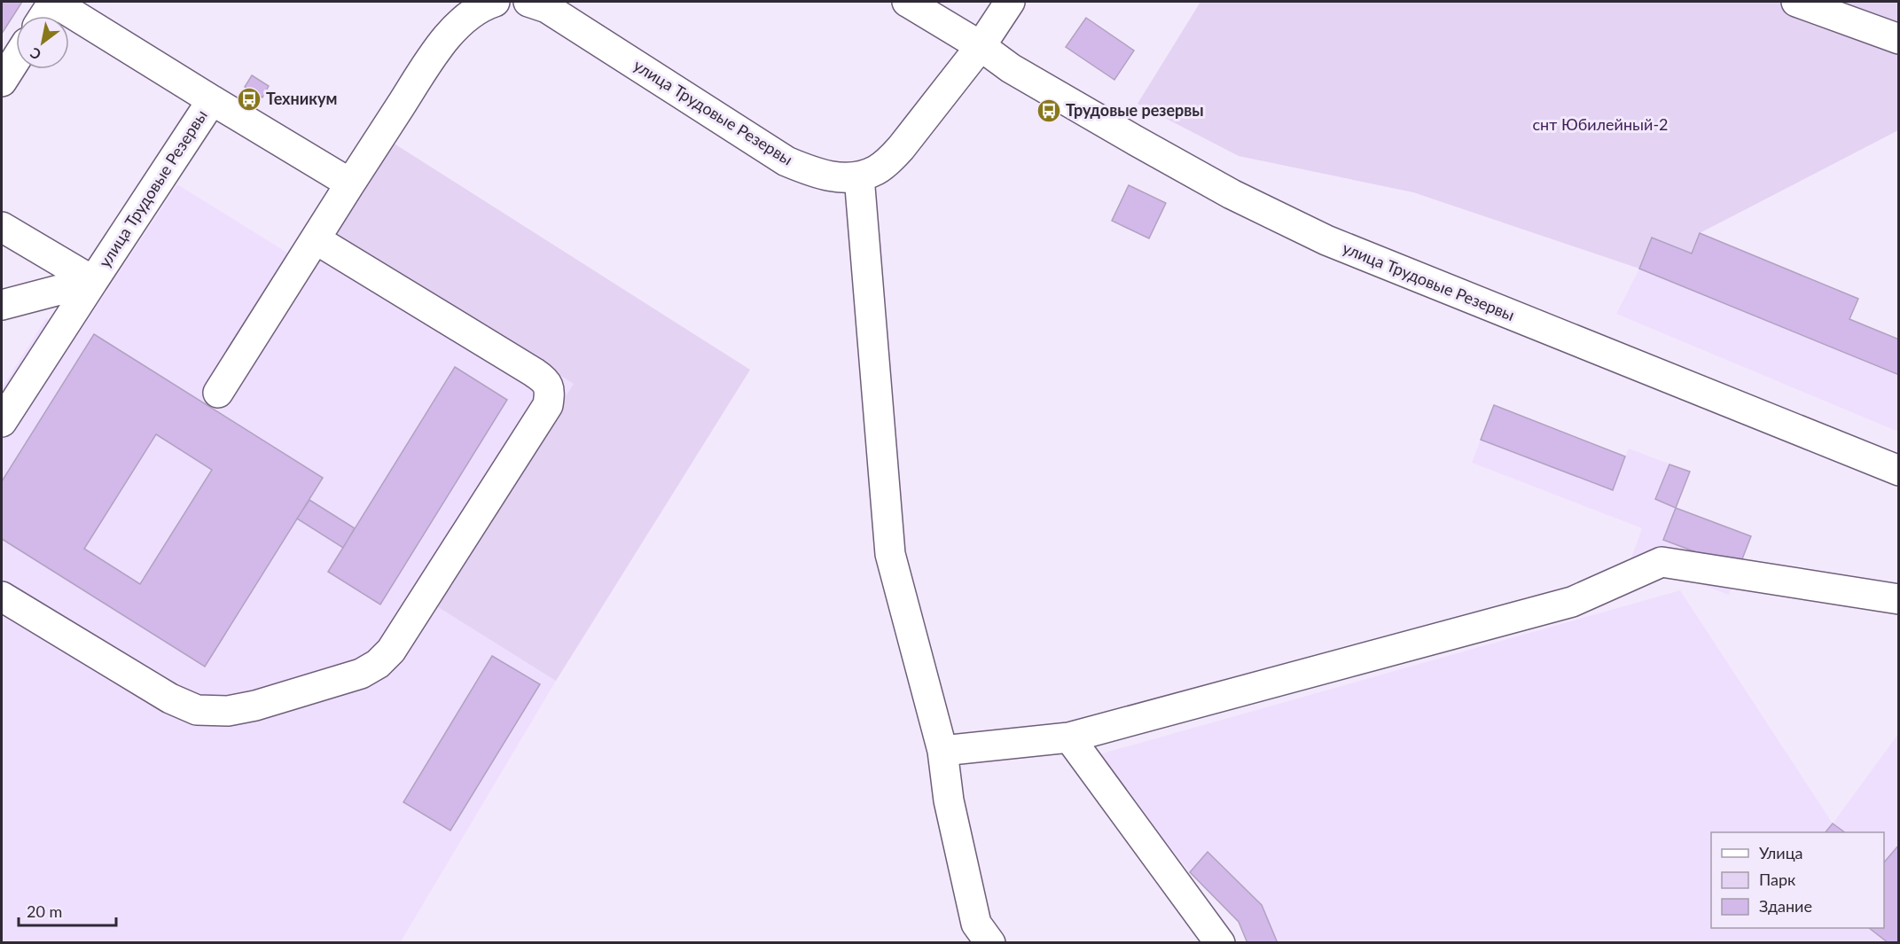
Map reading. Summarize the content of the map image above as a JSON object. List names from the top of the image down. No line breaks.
{"streets":{"street":["улица Трудовые Резервы"]},"parks":["снт Юбилейный-2"],"places":{"bus stop":["Техникум","Трудовые резервы"]},"legend":["Улица","Парк","Здание"],"scale_bar":"20 m","north":"bottom left"}
